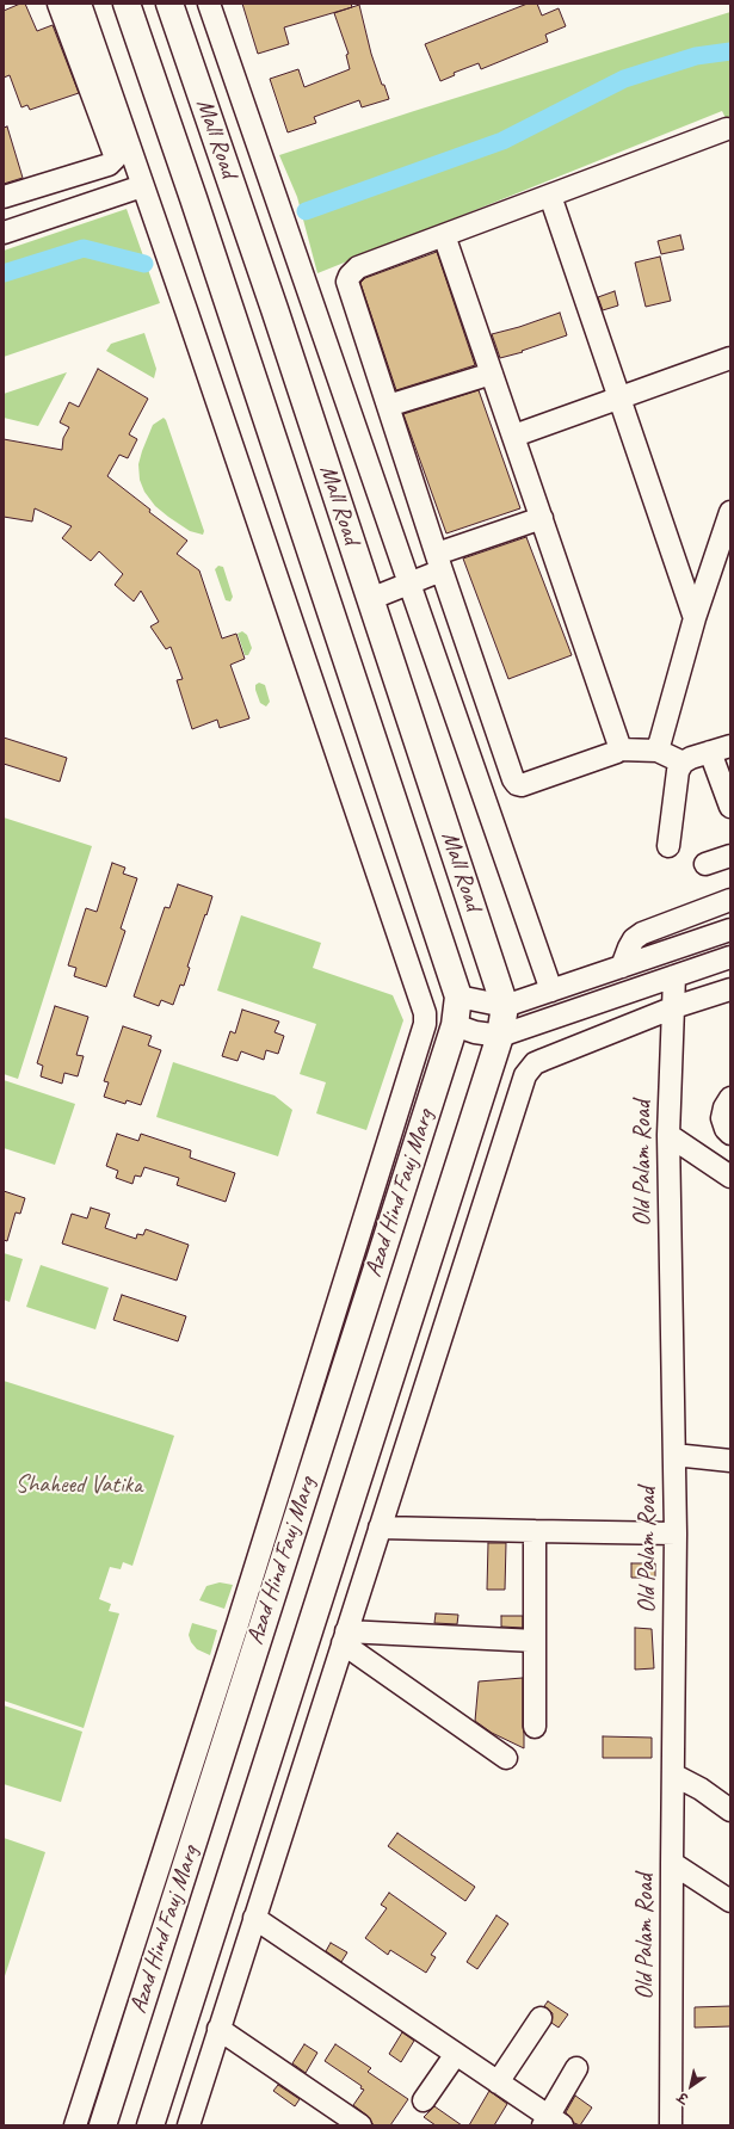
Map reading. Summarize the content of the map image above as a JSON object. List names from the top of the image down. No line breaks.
{"streets":{"main road":["Mall Road","Azad Hind Fauj Marg"],"street":["Old Palam Road"]},"crossings":[["Mall Road","Azad Hind Fauj Marg"]],"parks":["Shaheed Vatika"],"north":"bottom left"}
